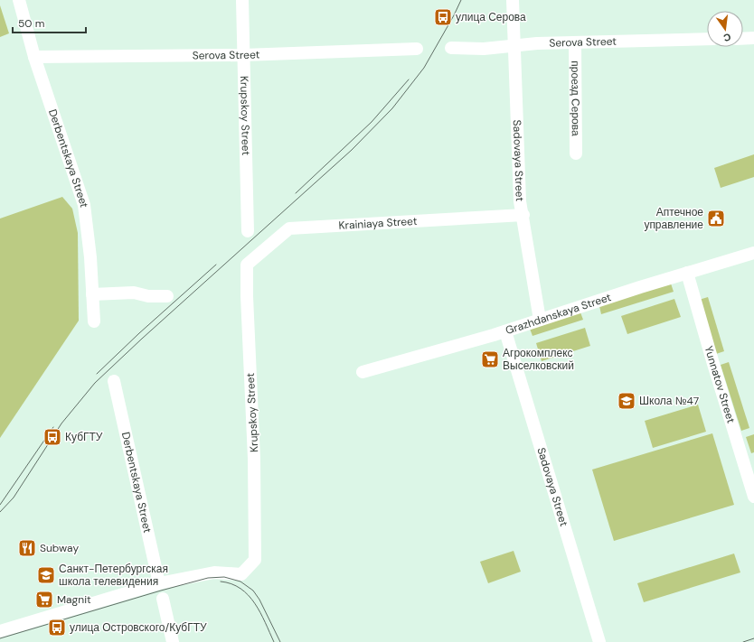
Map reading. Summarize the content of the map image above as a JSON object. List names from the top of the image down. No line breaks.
{"streets":{"street":["Serova Street","проезд Серова","Krupskoy Street","Derbentskaya Street","Sadovaya Street","Krainiaya Street","Grazhdanskaya Street","Yunnatov Street"]},"crossings":[["Serova Street","проезд Серова"],["Serova Street","Krupskoy Street"],["Serova Street","Derbentskaya Street"],["Serova Street","Sadovaya Street"],["Krupskoy Street","Derbentskaya Street"],["Krupskoy Street","Krainiaya Street"],["Sadovaya Street","Krainiaya Street"],["Sadovaya Street","Grazhdanskaya Street"],["Grazhdanskaya Street","Yunnatov Street"]],"places":{"bus stop":["улица Серова","КубГТУ","улица Островского/КубГТУ"],"public building":["Аптечное управление"],"supermarket":["Агрокомплекс Выселковский","Magnit"],"school or university":["Школа №47","Санкт-Петербургская школа телевидения"],"restaurant":["Subway"]},"scale_bar":"50 m","north":"bottom"}
